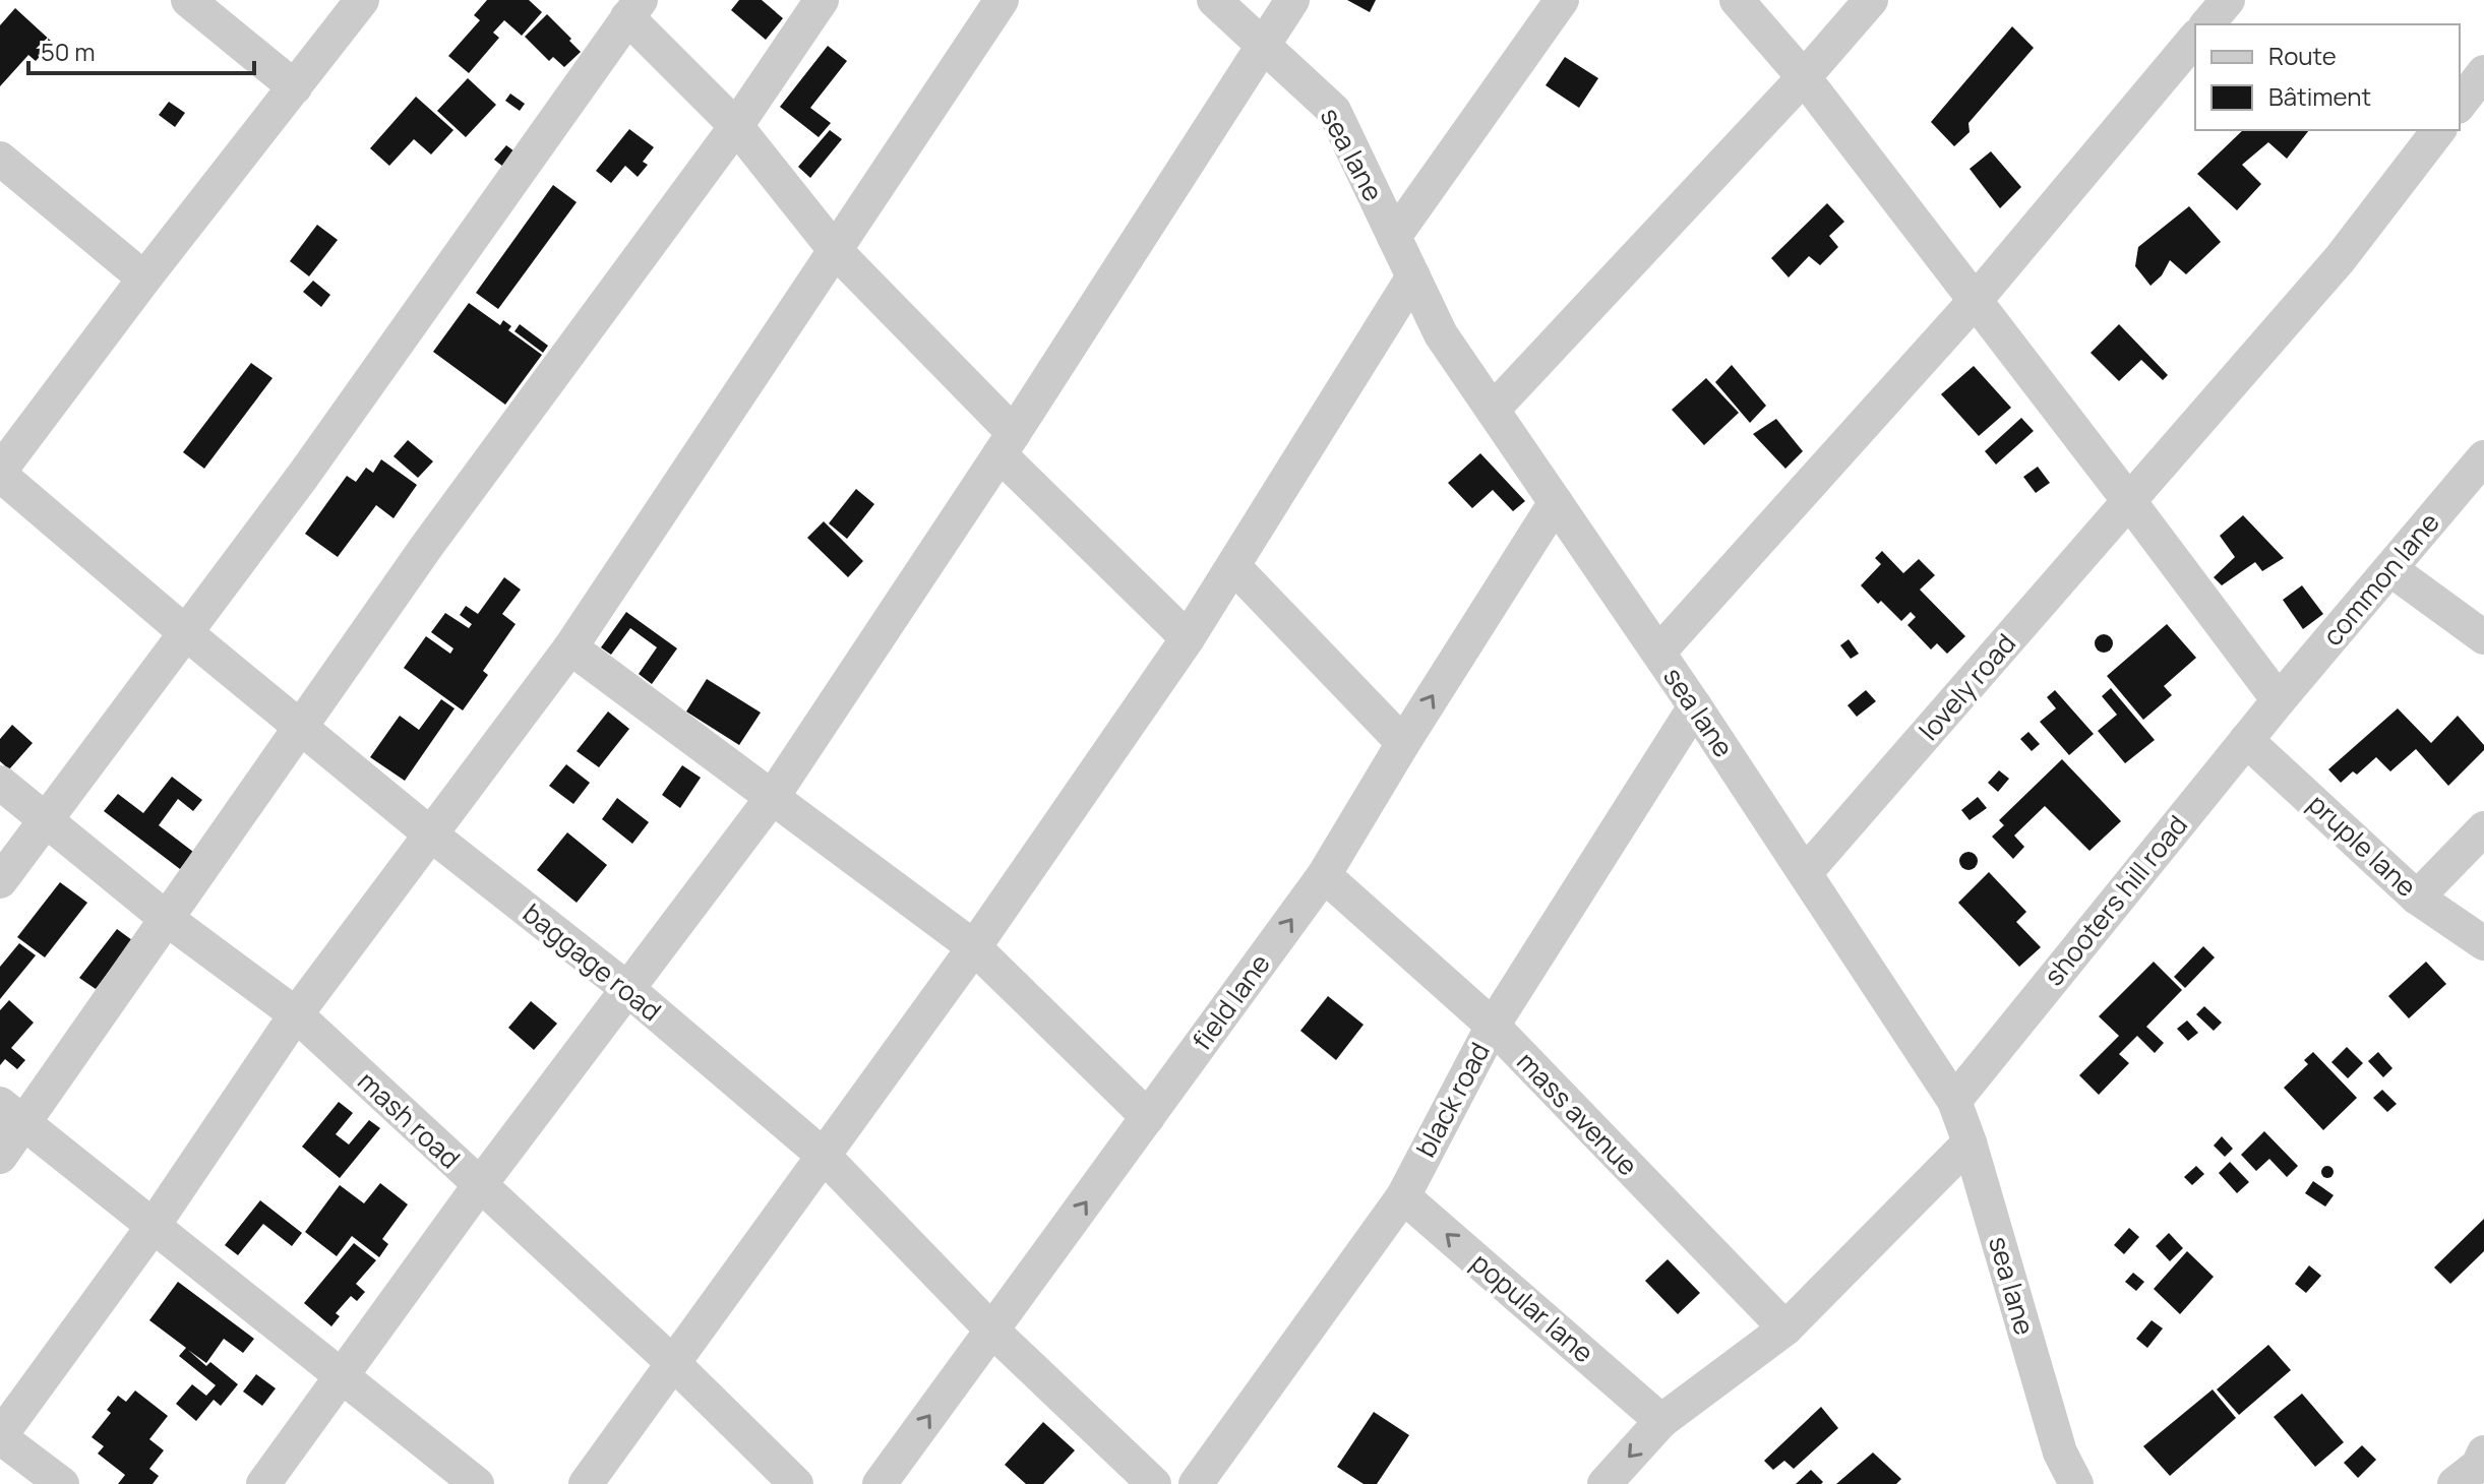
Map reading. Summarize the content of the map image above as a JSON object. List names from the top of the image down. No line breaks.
{"streets":{"street":["sea lane","common lane","lovely road","pruple lane","shooters hill road","baggage road","field lane","black road","mass avenue","mash road","popular lane"]},"crossings":[["sea lane","lovely road"],["sea lane","shooters hill road"],["sea lane","field lane"],["sea lane","black road"],["common lane","shooters hill road"],["pruple lane","shooters hill road"],["baggage road","field lane"],["field lane","mass avenue"],["black road","mass avenue"],["black road","popular lane"]],"one_way":["popular lane"],"legend":["Route","Bâtiment"],"scale_bar":"50 m"}
